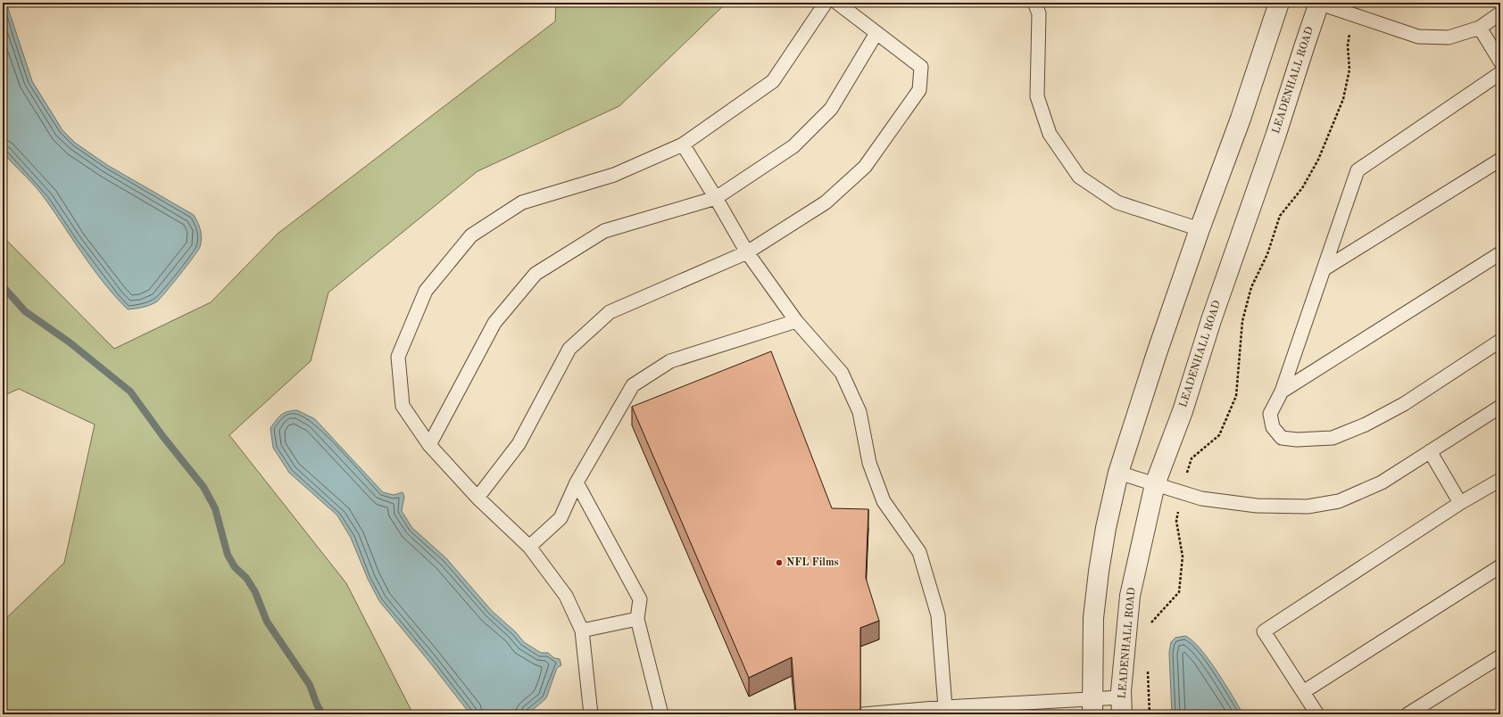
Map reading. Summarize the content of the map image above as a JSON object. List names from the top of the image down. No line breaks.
{"streets":{"street":["LEADENHALL ROAD"]},"places":["NFL Films"]}
